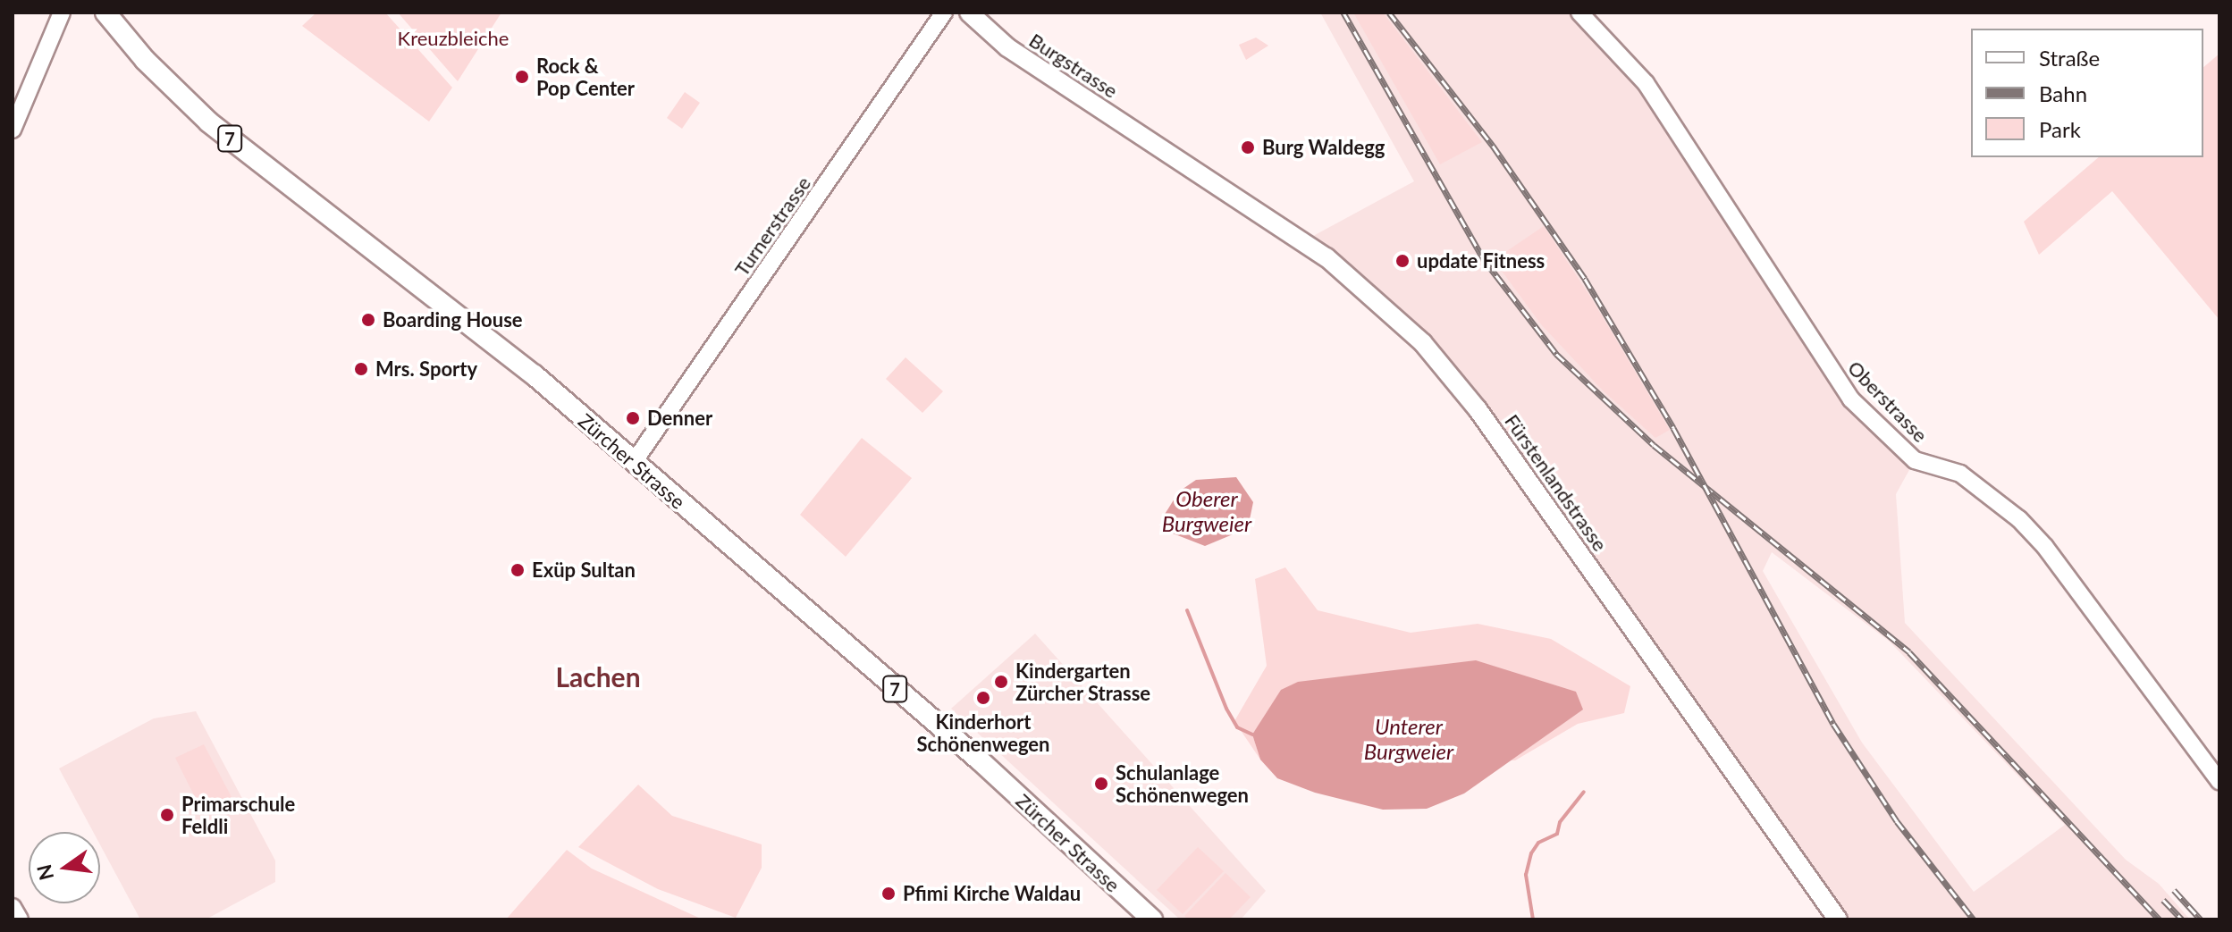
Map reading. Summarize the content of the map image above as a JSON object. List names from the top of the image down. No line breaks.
{"streets":{"main road":["Burgstrasse","7","Zürcher Strasse","Fürstenlandstrasse"],"street":["Turnerstrasse","Oberstrasse"]},"crossings":[["Burgstrasse","Fürstenlandstrasse"],["Turnerstrasse","Zürcher Strasse"]],"districts":["Lachen"],"water":["Oberer Burgweier","Unterer Burgweier"],"parks":["Kreuzbleiche"],"places":["Rock & Pop Center","Burg Waldegg","update Fitness","Boarding House","Mrs. Sporty","Denner","Exüp Sultan","Kindergarten Zürcher Strasse","Kinderhort Schönenwegen","Schulanlage Schönenwegen","Primarschule Feldli","Pfimi Kirche Waldau"],"legend":["Straße","Bahn","Park"],"north":"left"}
